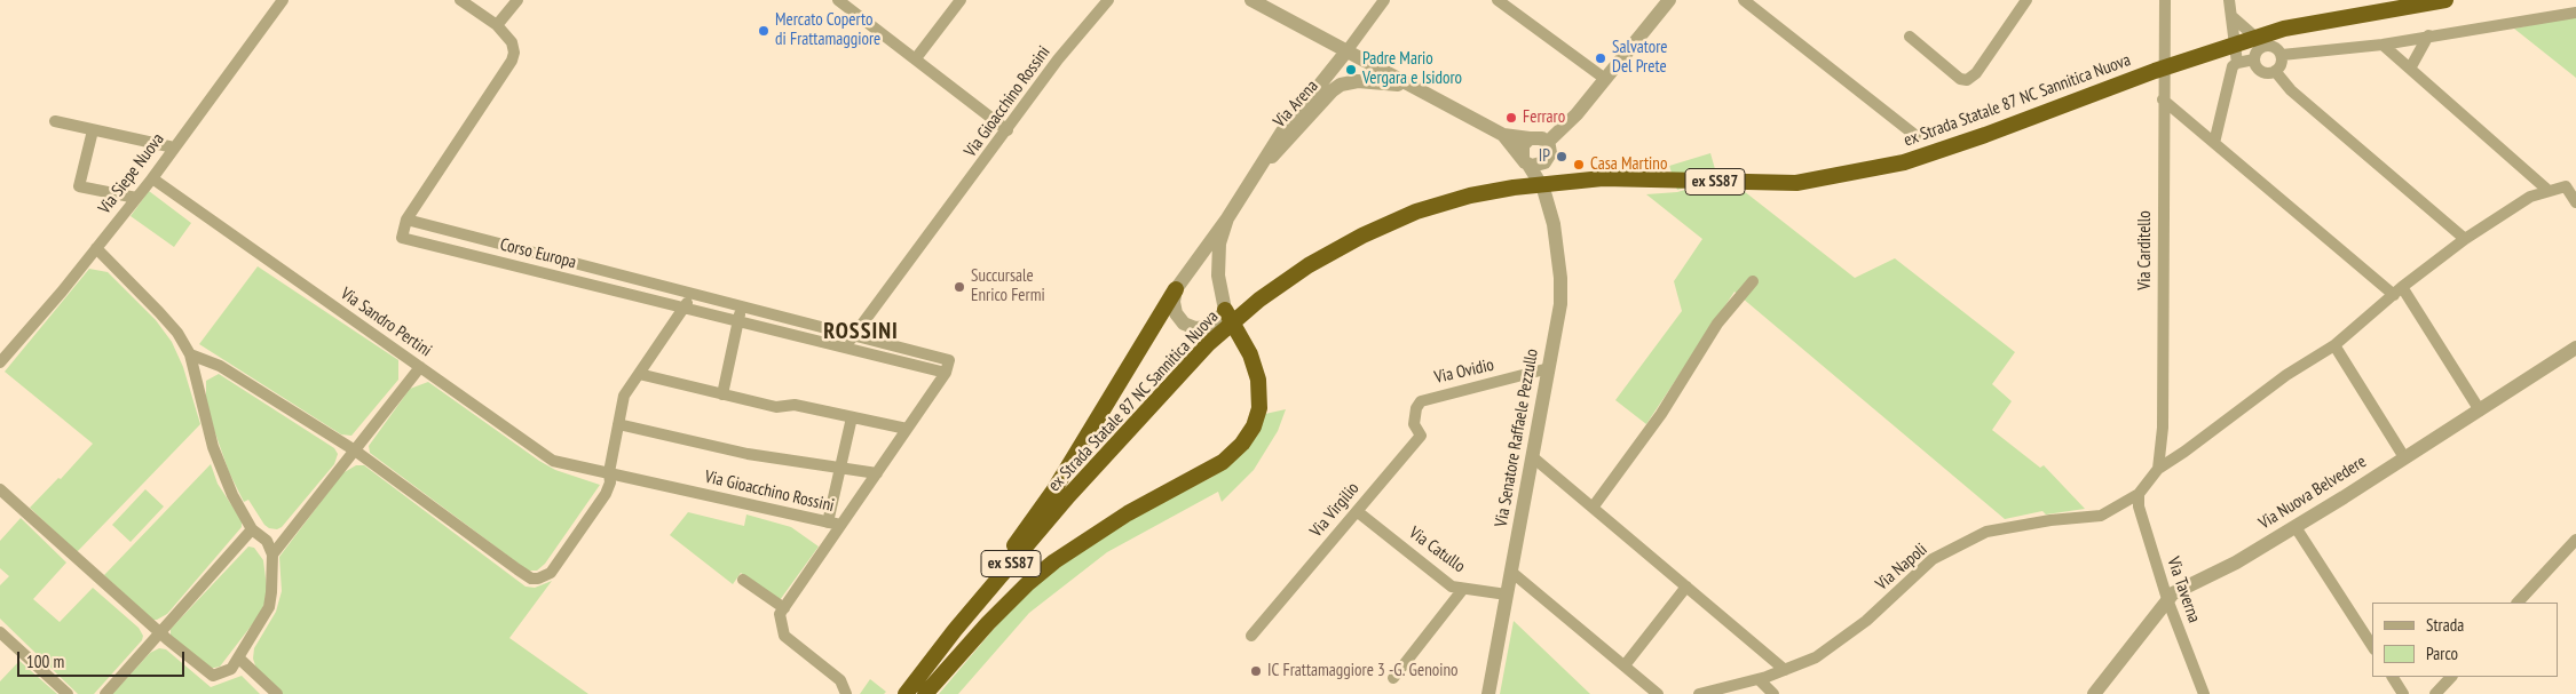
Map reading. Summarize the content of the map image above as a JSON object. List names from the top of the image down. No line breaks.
{"streets":{"highway":["ex Strada Statale 87 NC Sannitica Nuova","ex SS87"],"street":["Via Gioacchino Rossini","Via Arena","Via Siepe Nuova","Via Carditello","Corso Europa","Via Sandro Pertini","Via Ovidio","Via Senatore Raffaele Pezzullo","Via Nuova Belvedere","Via Virgilio","Via Catullo","Via Napoli","Via Taverna"]},"crossings":[["Via Gioacchino Rossini","Corso Europa"],["Via Gioacchino Rossini","Via Sandro Pertini"],["Via Siepe Nuova","Via Sandro Pertini"],["Via Ovidio","Via Senatore Raffaele Pezzullo"],["Via Ovidio","Via Virgilio"],["Via Senatore Raffaele Pezzullo","Via Catullo"],["Via Nuova Belvedere","Via Taverna"],["Via Virgilio","Via Catullo"],["Via Napoli","Via Taverna"]],"districts":["ROSSINI"],"places":["Mercato Coperto di Frattamaggiore","Salvatore Del Prete","Padre Mario Vergara e Isidoro","Ferraro","IP","Casa Martino","Succursale Enrico Fermi","IC Frattamaggiore 3 -G. Genoino"],"legend":["Strada","Parco"],"scale_bar":"100 m"}
